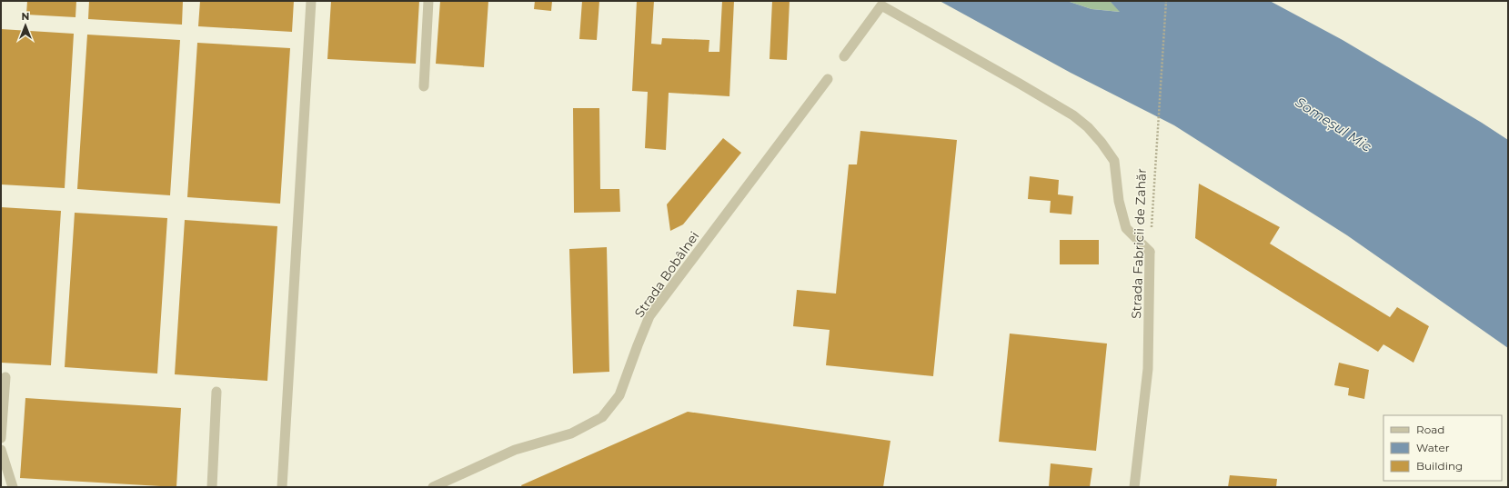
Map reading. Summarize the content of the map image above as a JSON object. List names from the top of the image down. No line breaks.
{"streets":{"street":["Strada Fabricii de Zahăr","Strada Bobâlnei"]},"water":["Someșul Mic"],"legend":["Road","Water","Building"],"north":"top"}
